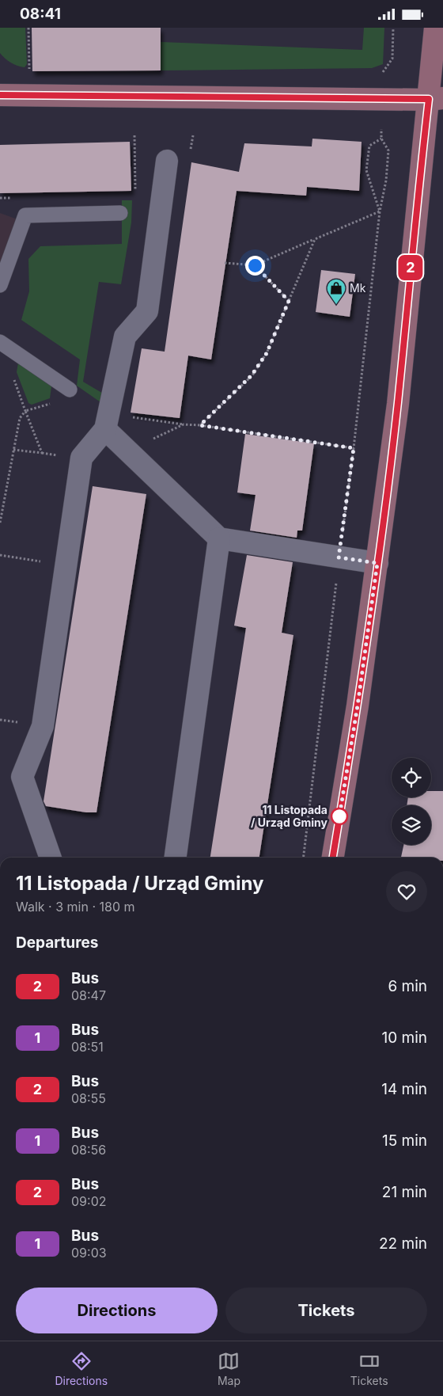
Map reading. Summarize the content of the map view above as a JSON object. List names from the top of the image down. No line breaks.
{"places":{"shop":["Mk"],"other":["11 Listopada / Urząd Gminy"]},"lines":["bus line 2"],"page":{"status":"08:41","on_map":"2","heading":[["11 Listopada / Urząd Gminy","Walk · 3 min · 180 m"],"Departures"],"list":[{"mark":"2","name":"Bus","note":"08:47","value":"6 min"},{"mark":"1","name":"Bus","note":"08:51","value":"10 min"},{"mark":"2","name":"Bus","note":"08:55","value":"14 min"},{"mark":"1","name":"Bus","note":"08:56","value":"15 min"},{"mark":"2","name":"Bus","note":"09:02","value":"21 min"},{"mark":"1","name":"Bus","note":"09:03","value":"22 min"}],"buttons":["Directions","Tickets"],"tabs":["Directions","Map","Tickets"]}}
